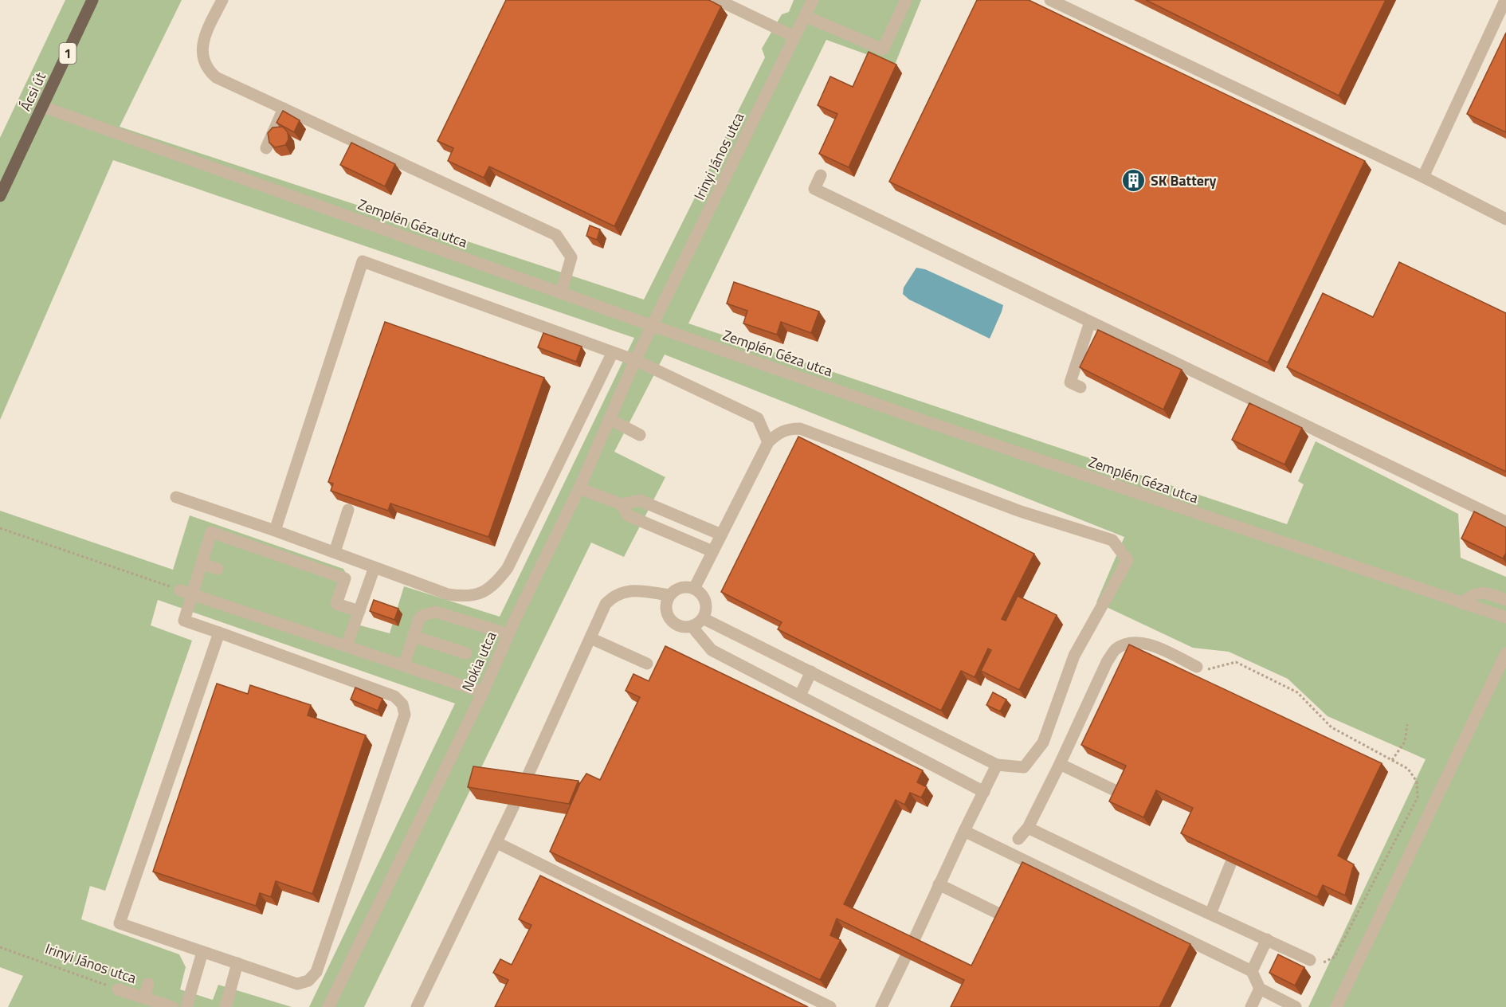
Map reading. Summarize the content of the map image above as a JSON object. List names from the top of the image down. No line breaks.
{"streets":{"main road":["1","Ácsi út"],"street":["Irinyi János utca","Zemplén Géza utca","Nokia utca"]},"crossings":[["Ácsi út","Zemplén Géza utca"],["Irinyi János utca","Zemplén Géza utca"],["Irinyi János utca","Nokia utca"],["Zemplén Géza utca","Nokia utca"]],"places":{"building":["SK Battery"]}}
